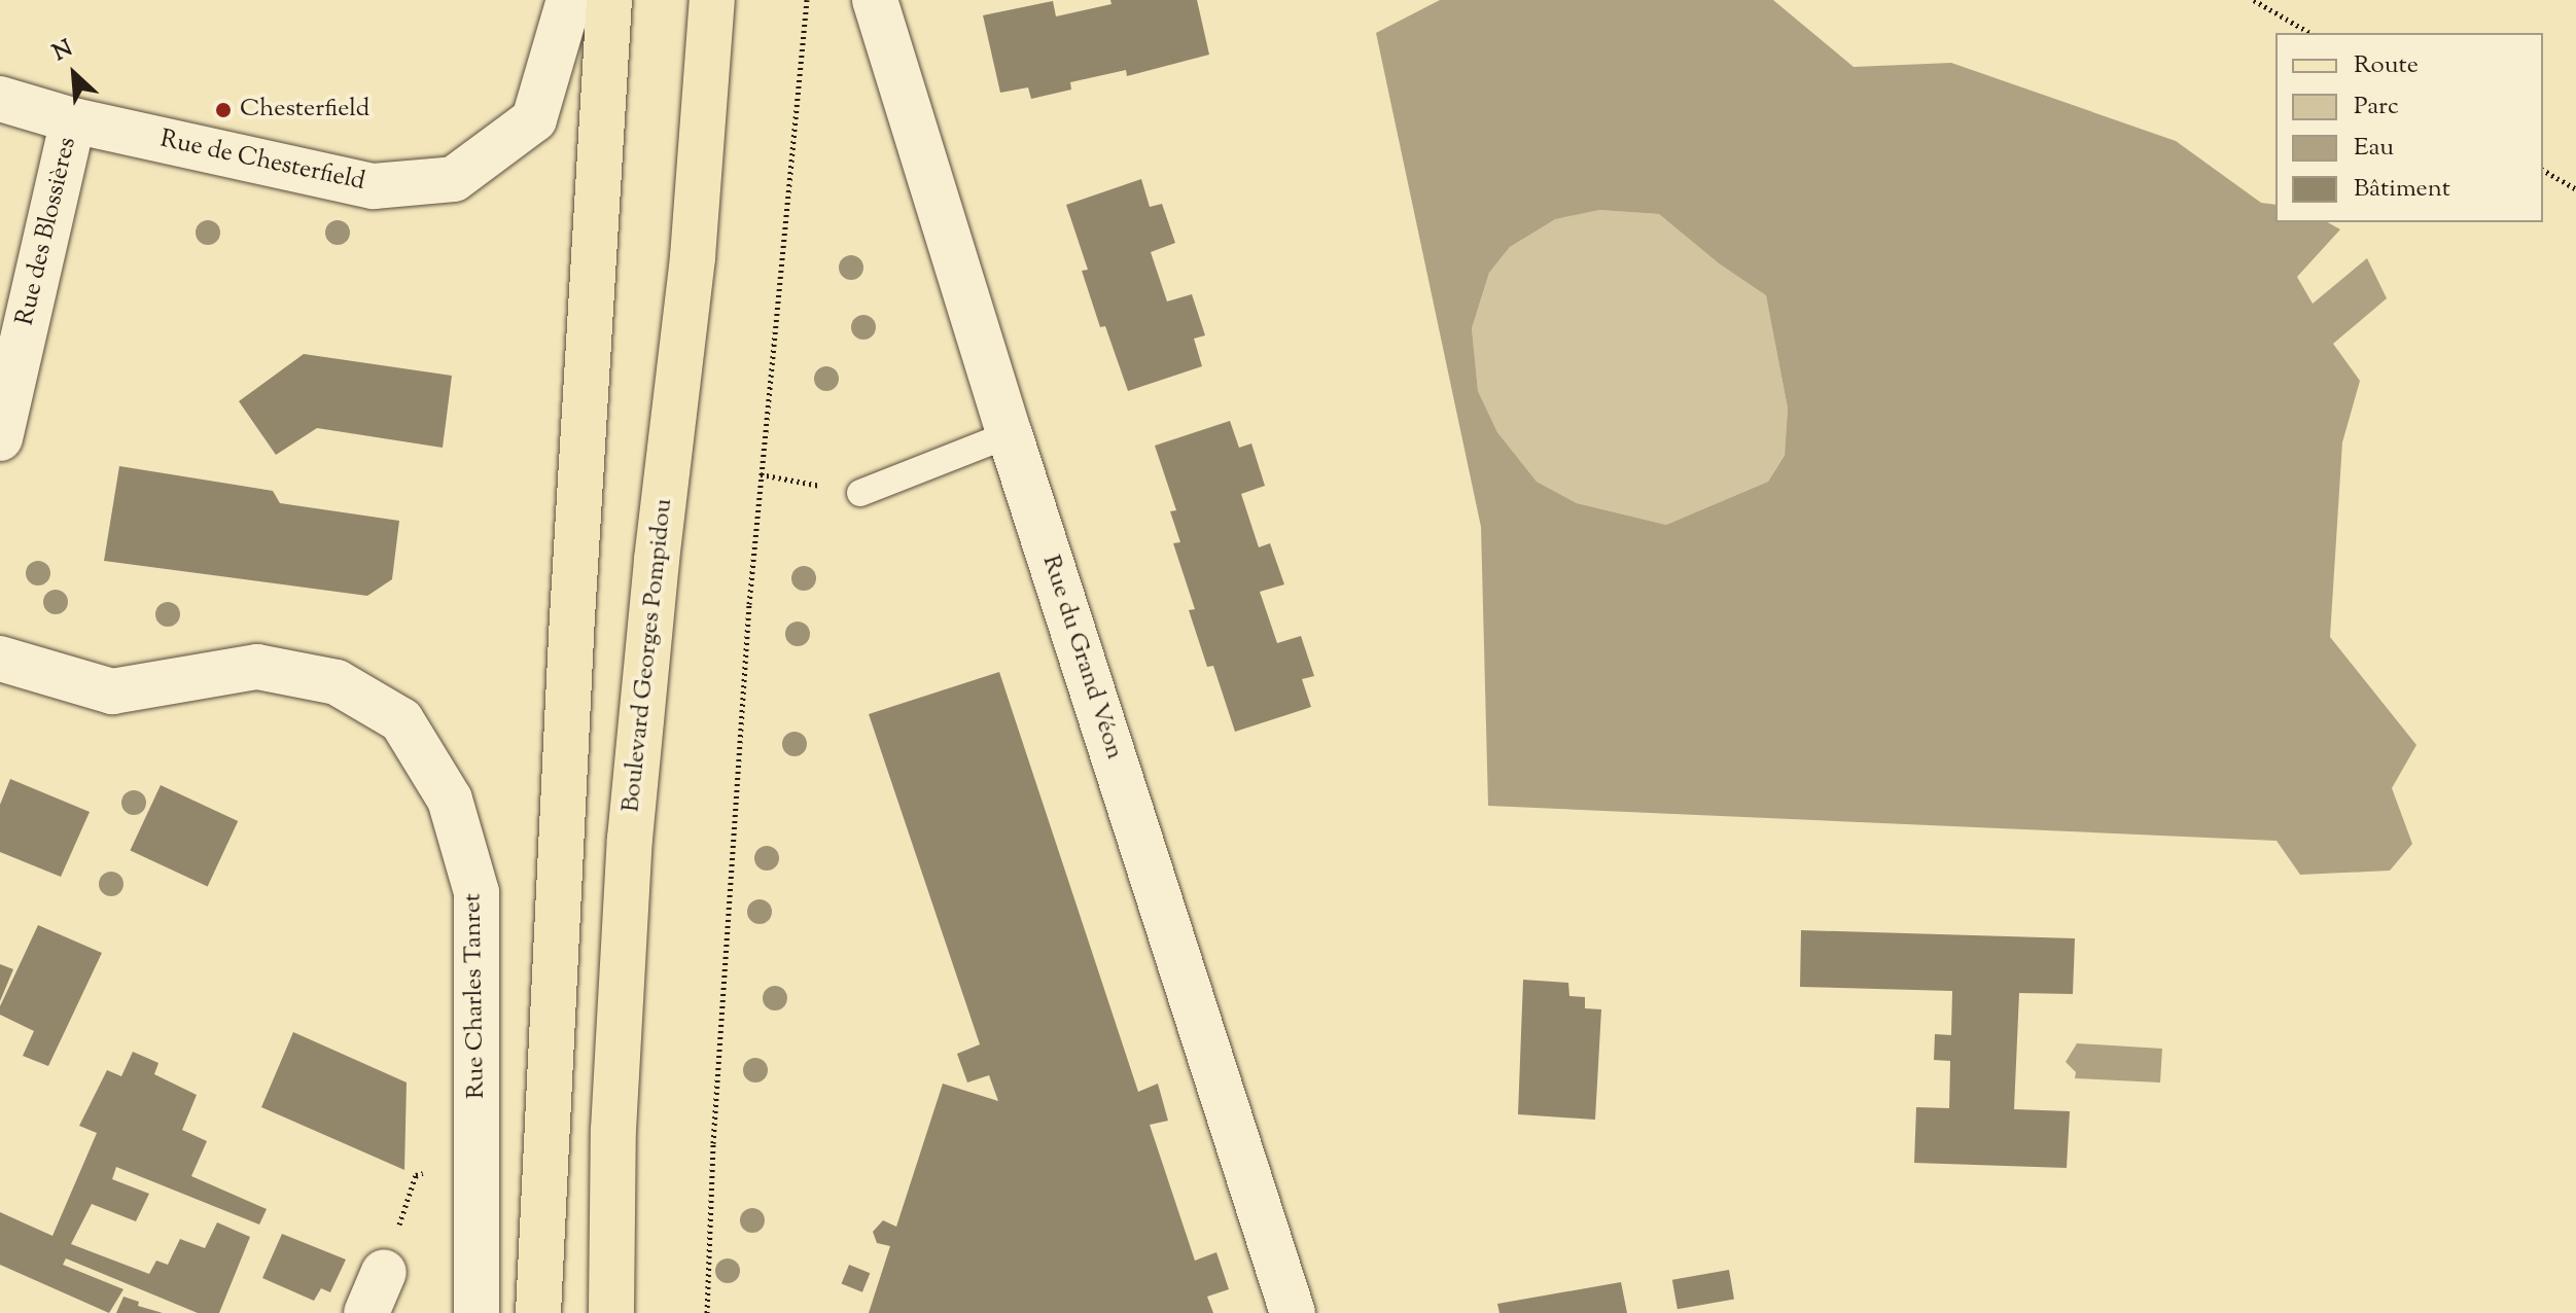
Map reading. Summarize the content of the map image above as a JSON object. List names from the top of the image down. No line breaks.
{"streets":{"main road":["Boulevard Georges Pompidou"],"street":["Rue de Chesterfield","Rue des Blossières","Rue du Grand Véon","Rue Charles Tanret"]},"crossings":[["Rue de Chesterfield","Rue des Blossières"]],"places":["Chesterfield"],"legend":["Route","Parc","Eau","Bâtiment"],"north":"top left"}
